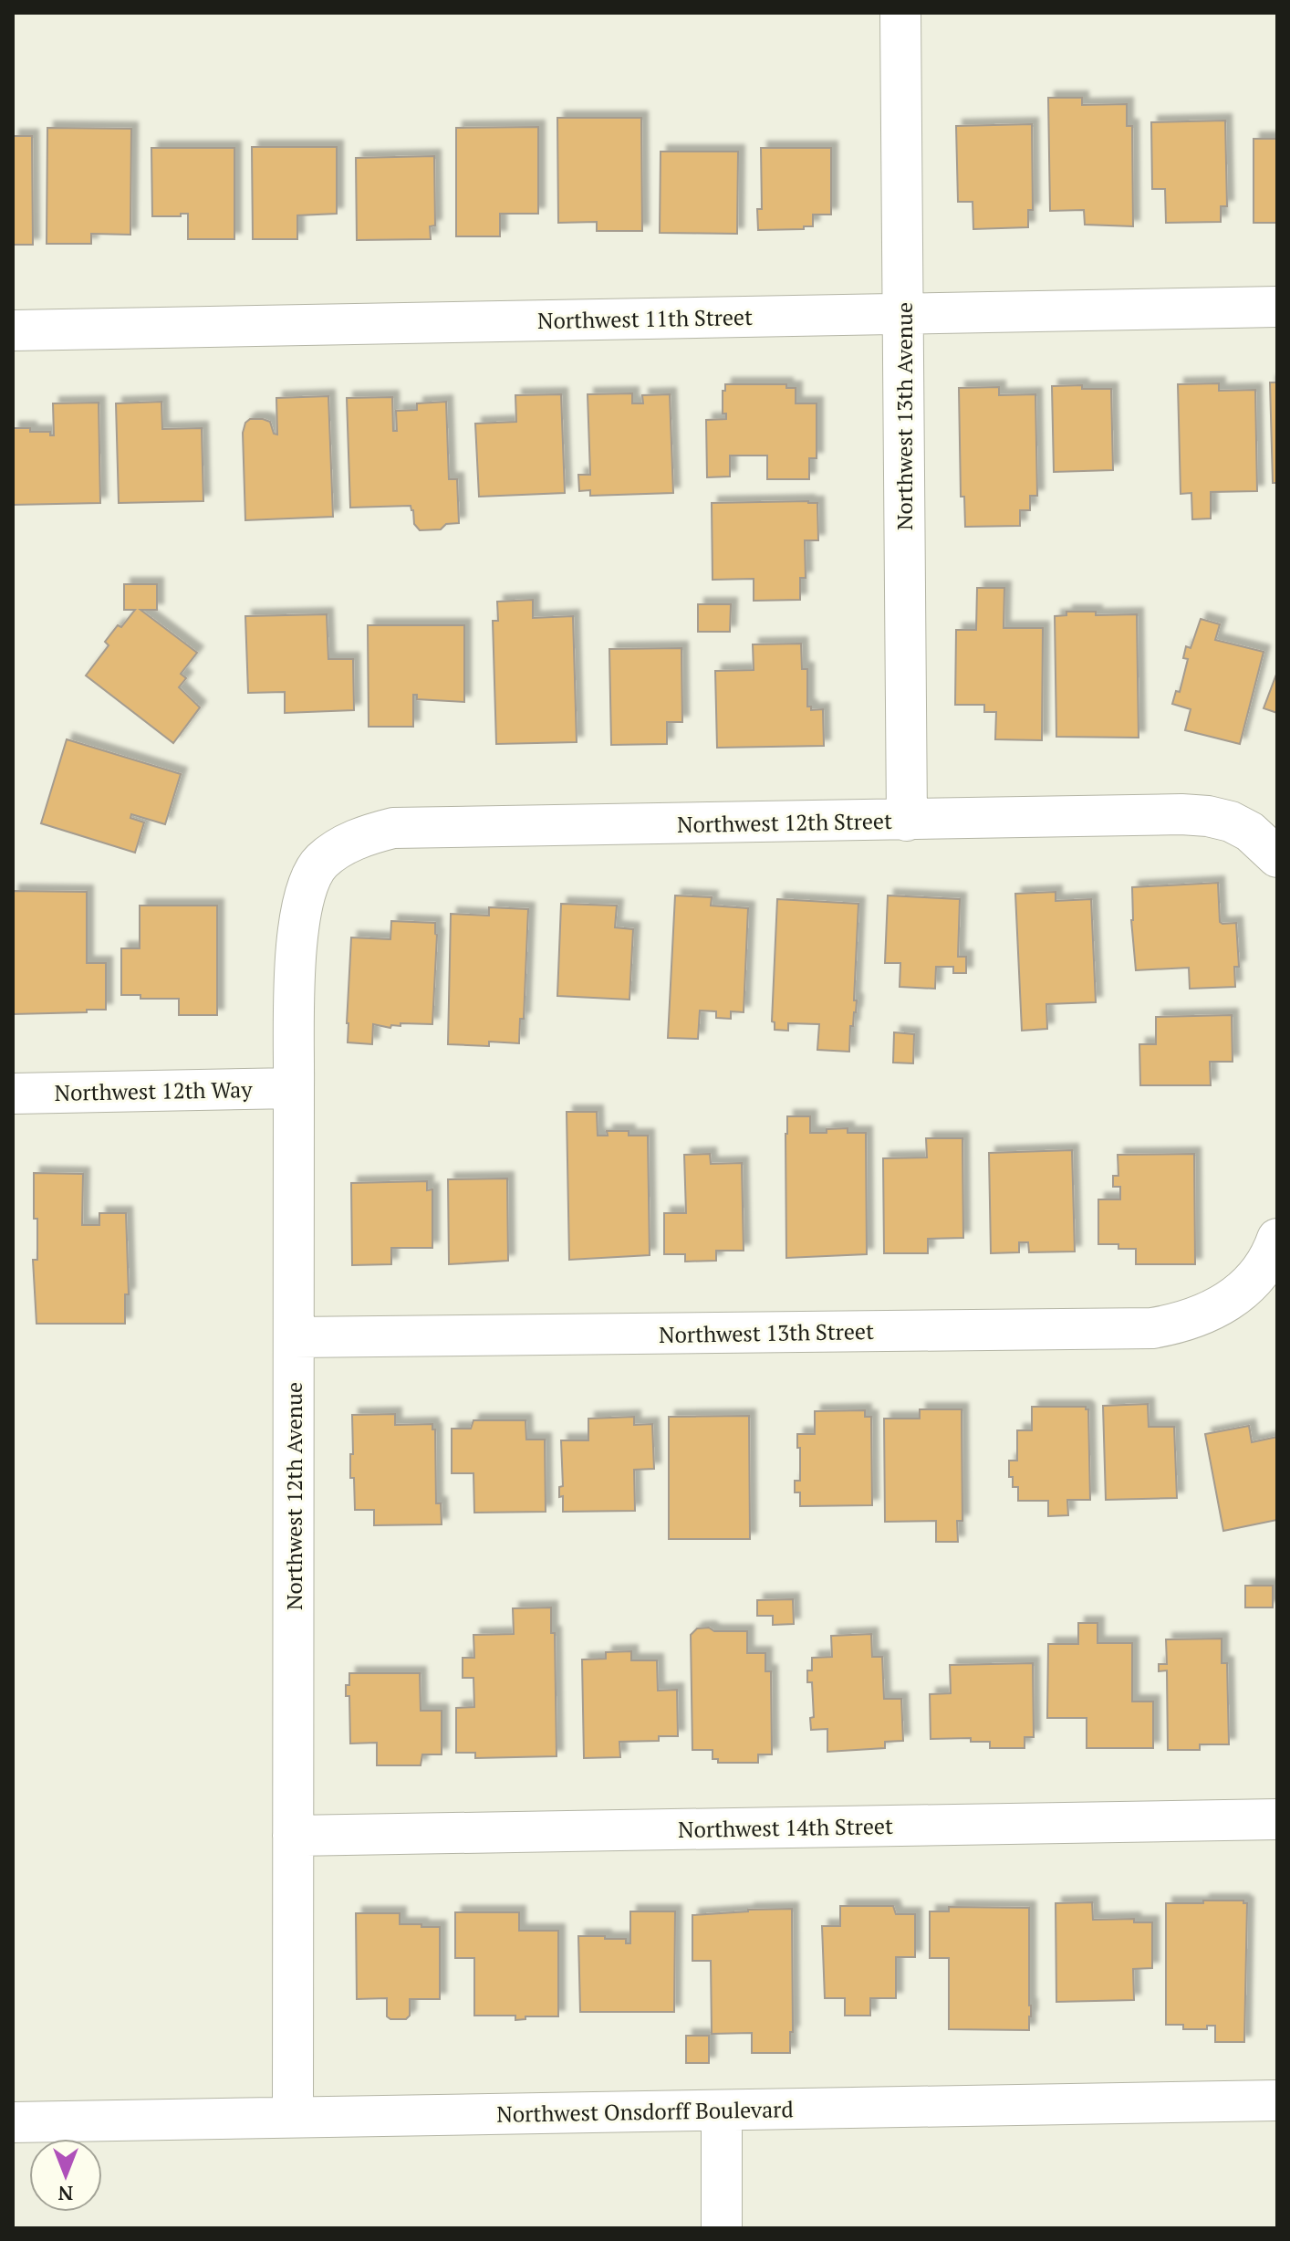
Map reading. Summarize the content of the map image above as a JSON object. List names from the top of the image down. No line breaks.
{"streets":{"street":["Northwest 11th Street","Northwest 13th Avenue","Northwest 12th Street","Northwest 12th Way","Northwest 13th Street","Northwest 12th Avenue","Northwest 14th Street","Northwest Onsdorff Boulevard"]},"crossings":[["Northwest 11th Street","Northwest 13th Avenue"],["Northwest 13th Avenue","Northwest 12th Street"],["Northwest 12th Street","Northwest 12th Avenue"],["Northwest 12th Way","Northwest 12th Avenue"],["Northwest 13th Street","Northwest 12th Avenue"],["Northwest 12th Avenue","Northwest 14th Street"],["Northwest 12th Avenue","Northwest Onsdorff Boulevard"]],"north":"bottom"}
